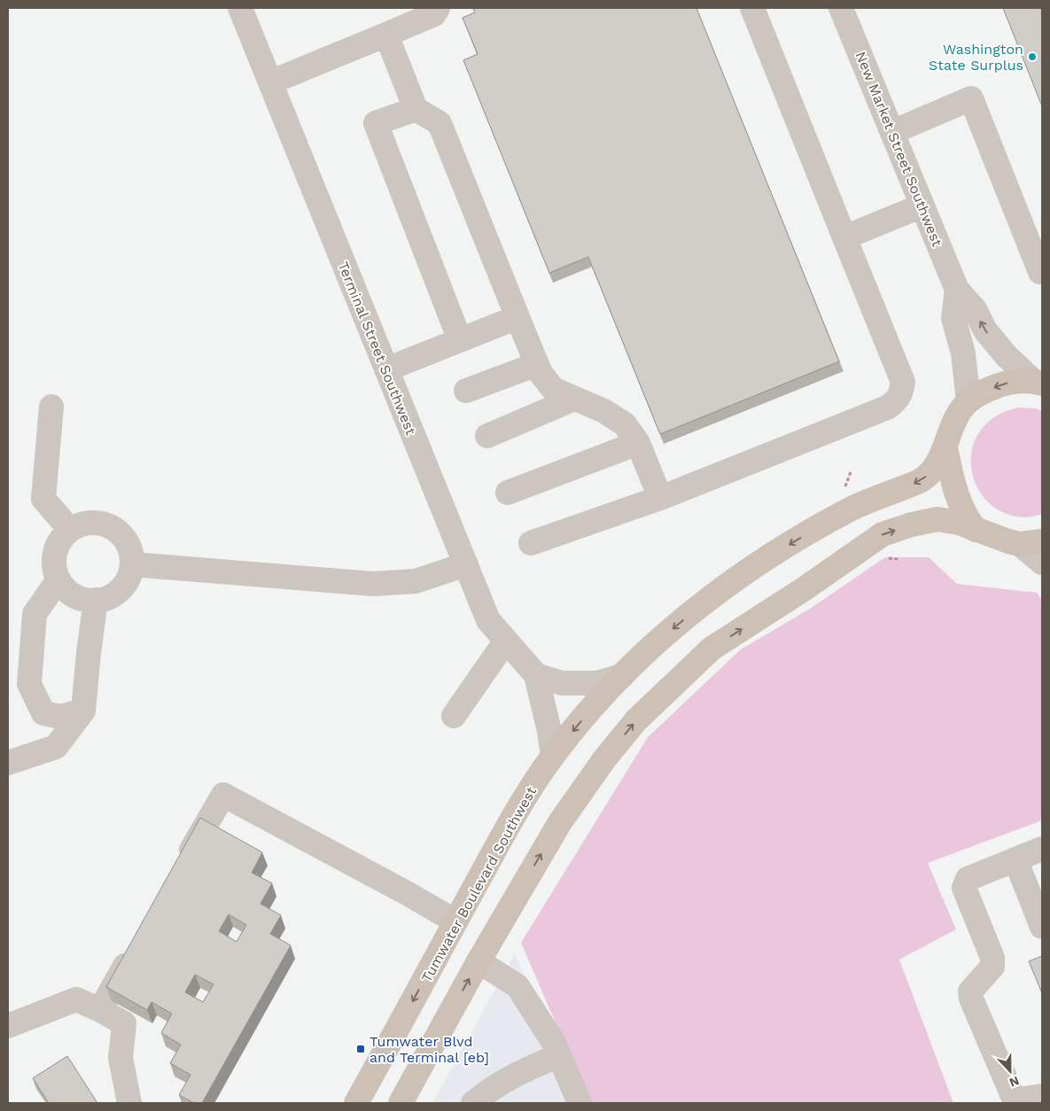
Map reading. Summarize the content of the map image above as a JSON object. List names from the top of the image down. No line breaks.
{"streets":{"main road":["Tumwater Boulevard Southwest"],"street":["New Market Street Southwest","Terminal Street Southwest"]},"crossings":[["New Market Street Southwest","Tumwater Boulevard Southwest"],["Terminal Street Southwest","Tumwater Boulevard Southwest"]],"places":{"other":["Washington State Surplus"],"transit":["Tumwater Blvd and Terminal [eb]"]},"north":"bottom"}
